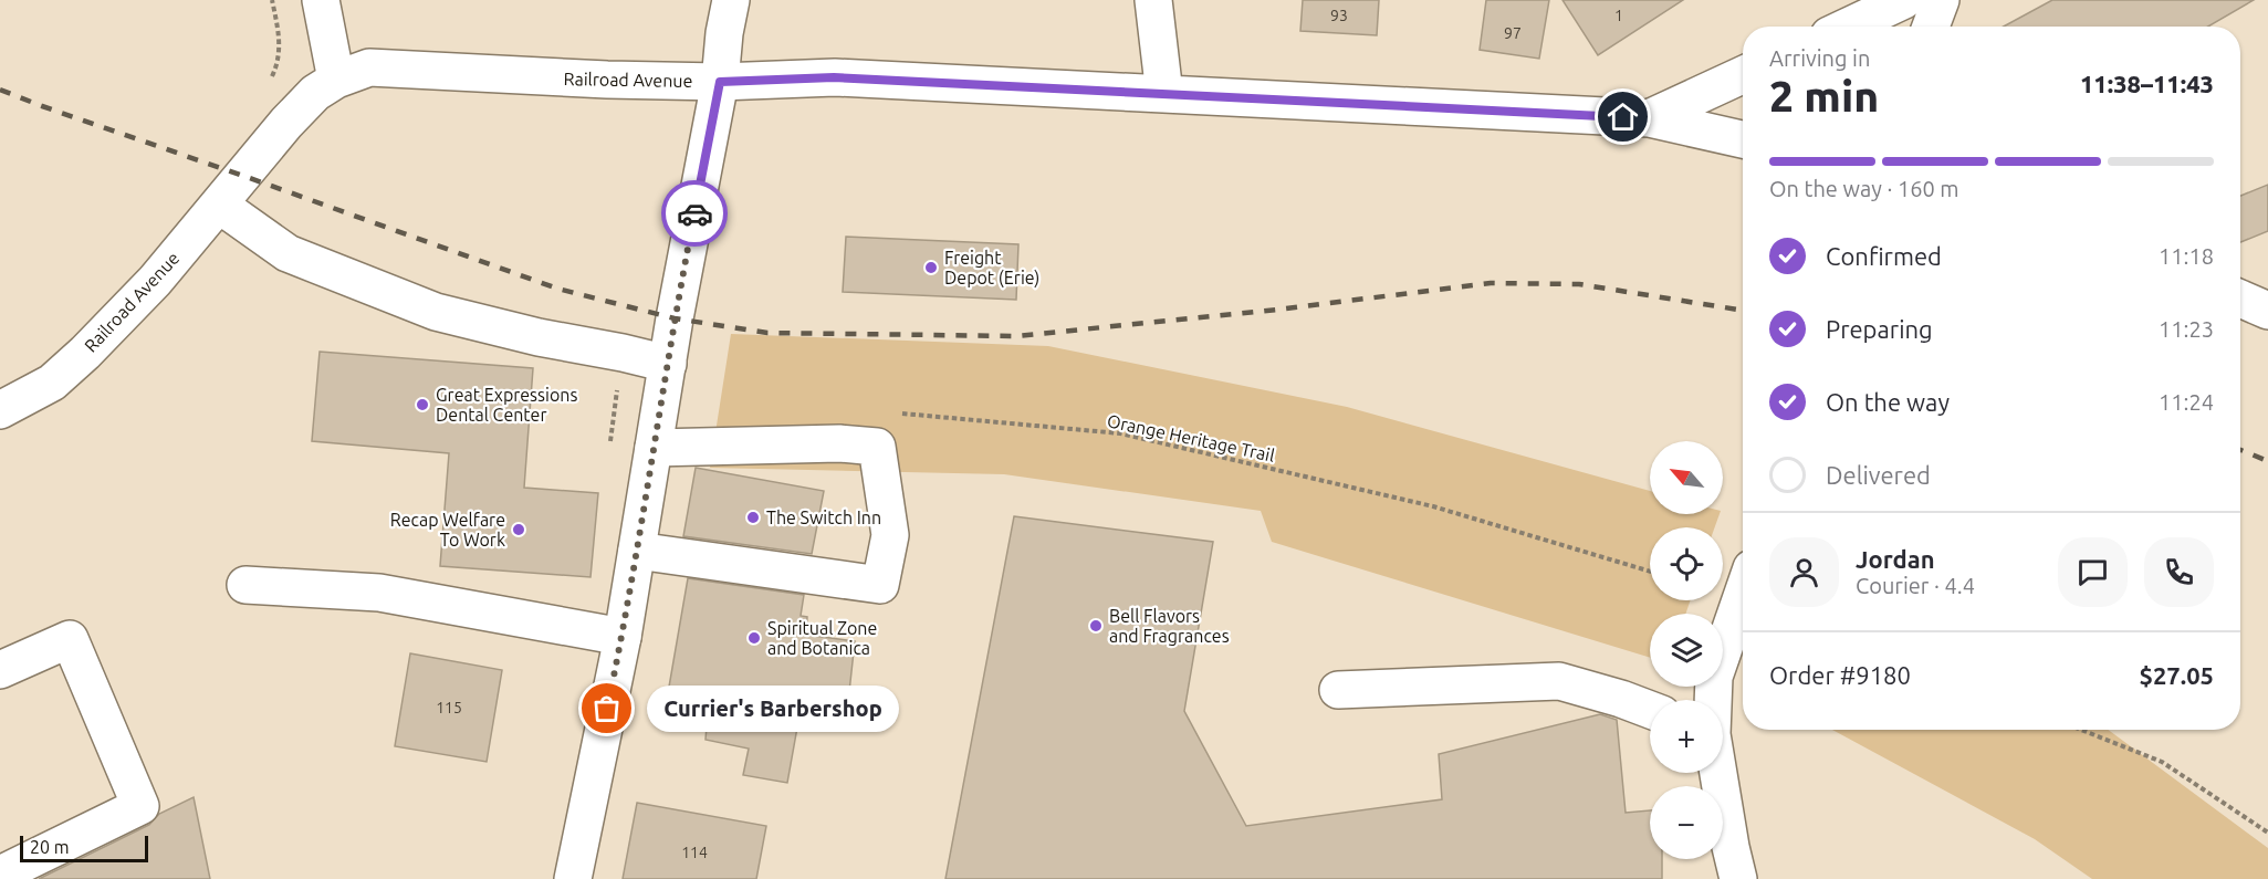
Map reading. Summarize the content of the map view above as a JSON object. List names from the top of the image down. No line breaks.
{"streets":{"street":["Railroad Avenue"],"path":["Orange Heritage Trail"]},"places":["Freight Depot (Erie)","Great Expressions Dental Center","The Switch Inn","Recap Welfare To Work","Bell Flavors and Fragrances","Spiritual Zone and Botanica","Currier's Barbershop"],"house_numbers":["93","1","97","115","114"],"scale_bar":"20 m","north":"top left","page":{"heading":["2 min","Arriving in","11:38–11:43"],"panel":["Jordan","Courier · 4.4","Order #9180","$27.05"],"bar":"On the way · 160 m","list":[["Confirmed","11:18"],["Preparing","11:23"],["On the way","11:24"],"Delivered"],"map_buttons":["+","−"],"bubble":"Currier's Barbershop","scale":"20 m"}}
